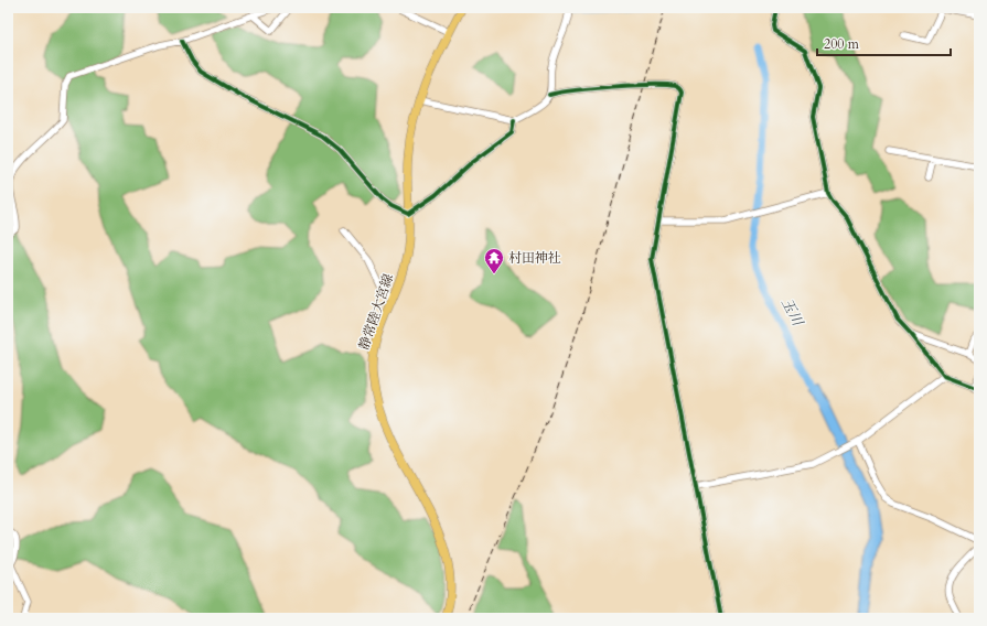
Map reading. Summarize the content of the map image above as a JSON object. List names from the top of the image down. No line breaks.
{"streets":{"main road":["静常陸大宮線"]},"water":["玉川"],"places":{"temple":["村田神社"]},"scale_bar":"200 m"}
